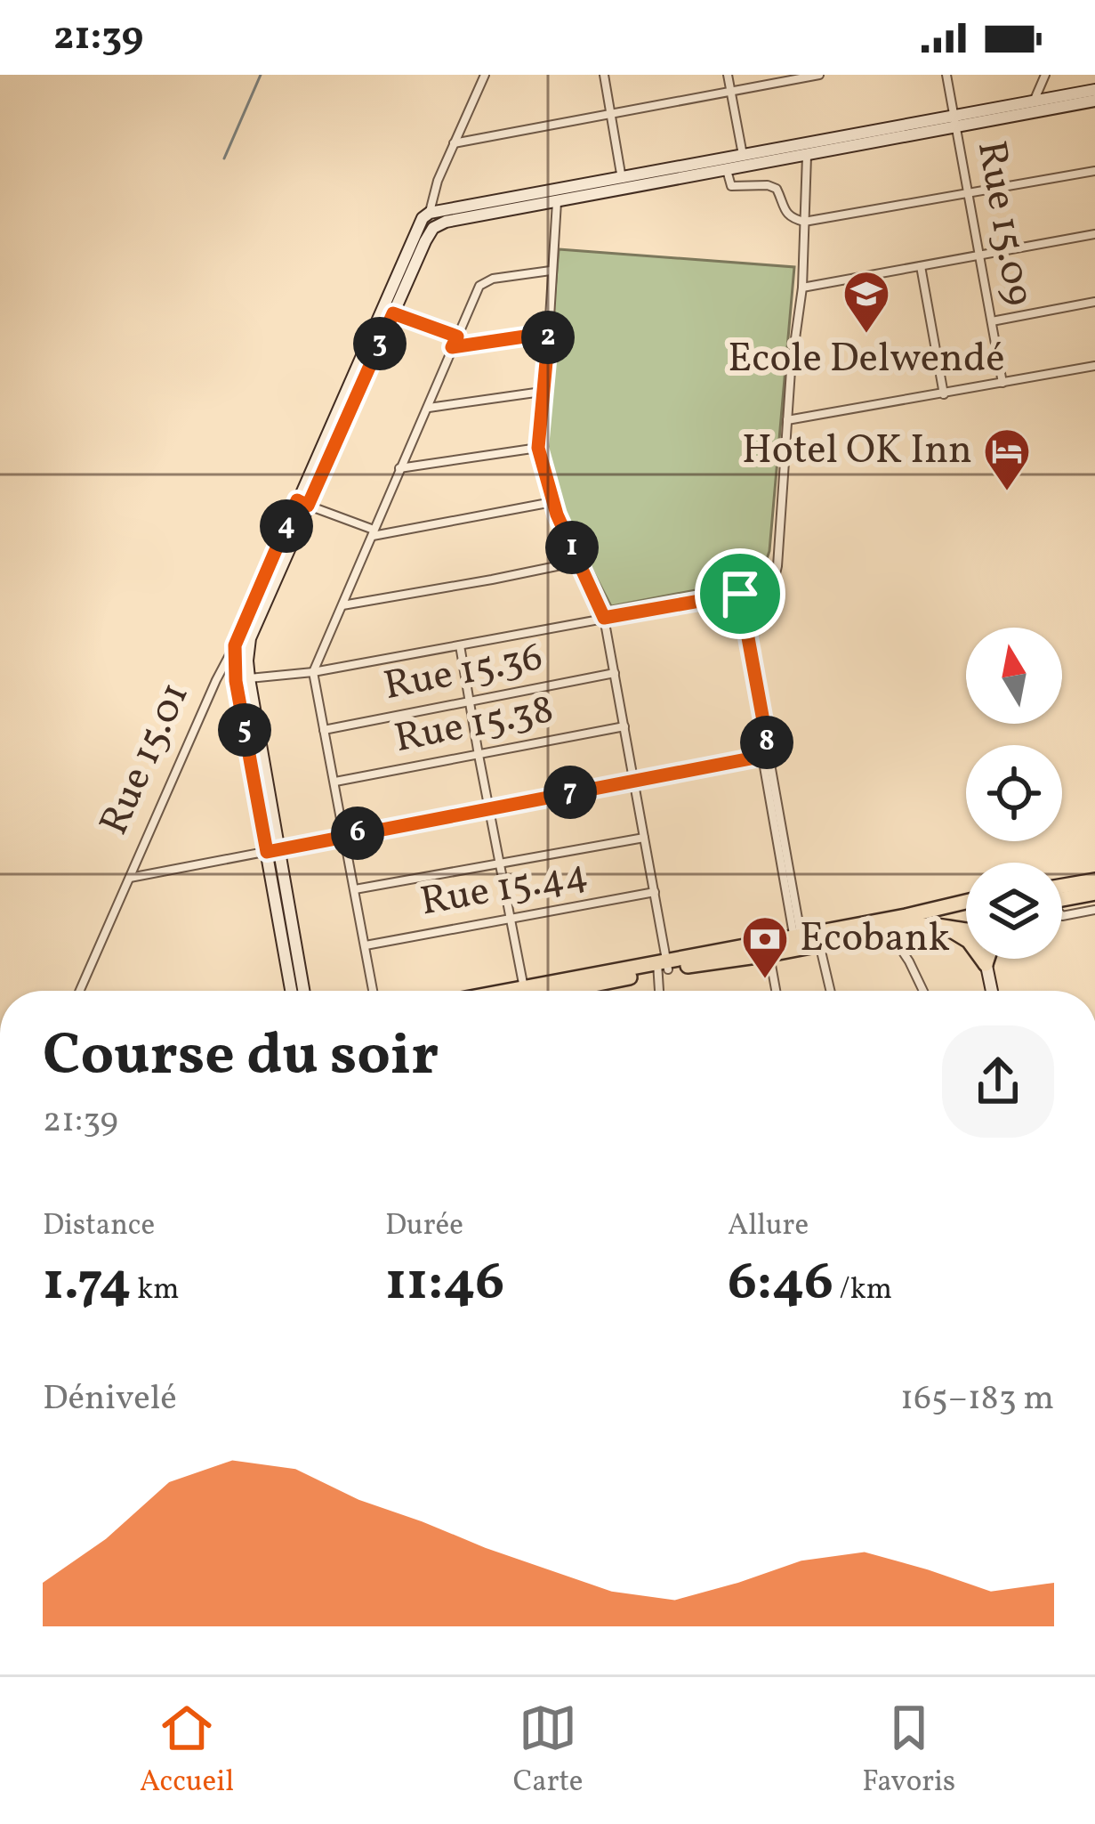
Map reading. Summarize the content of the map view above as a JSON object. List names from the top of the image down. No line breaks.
{"streets":{"main road":["Rue 15.01"],"street":["Rue 15.09","Rue 15.36","Rue 15.38","Rue 15.44"]},"places":{"school or university":["Ecole Delwendé"],"hotel":["Hotel OK Inn"],"bank":["Ecobank"]},"north":"top","page":{"status":"21:39","pins":["2","3","4","1","5","8","7","6"],"heading":["Course du soir","21:39"],"stats":[["Distance","1.74 km"],["Durée","11:46"],["Allure","6:46 /km"]],"chart":["Dénivelé","165–183 m"],"tabs":["Accueil","Carte","Favoris"]}}
